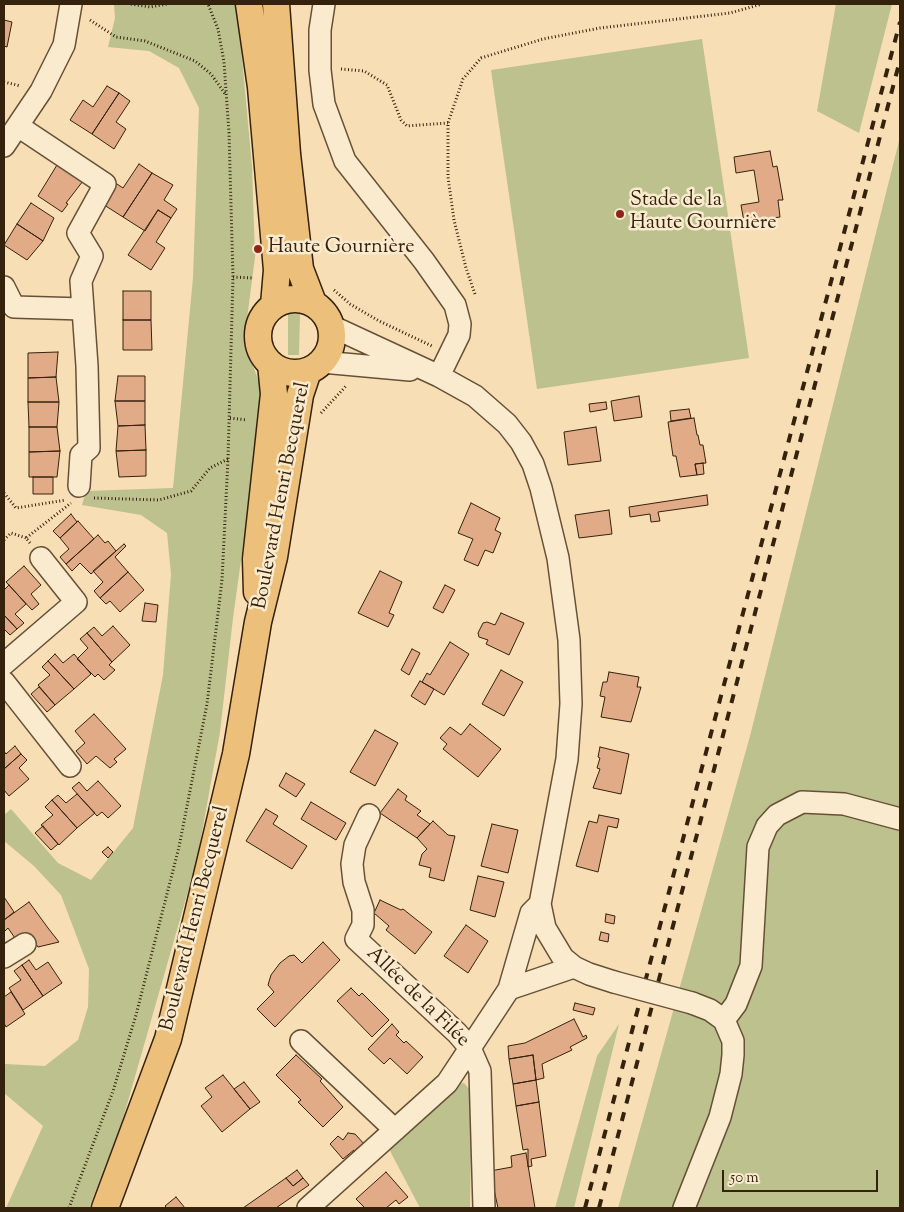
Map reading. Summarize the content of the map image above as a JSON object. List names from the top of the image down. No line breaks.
{"streets":{"main road":["Boulevard Henri Becquerel"],"street":["Allée de la Filée"]},"places":["Stade de la Haute Gournière","Haute Gournière"],"scale_bar":"50 m"}
